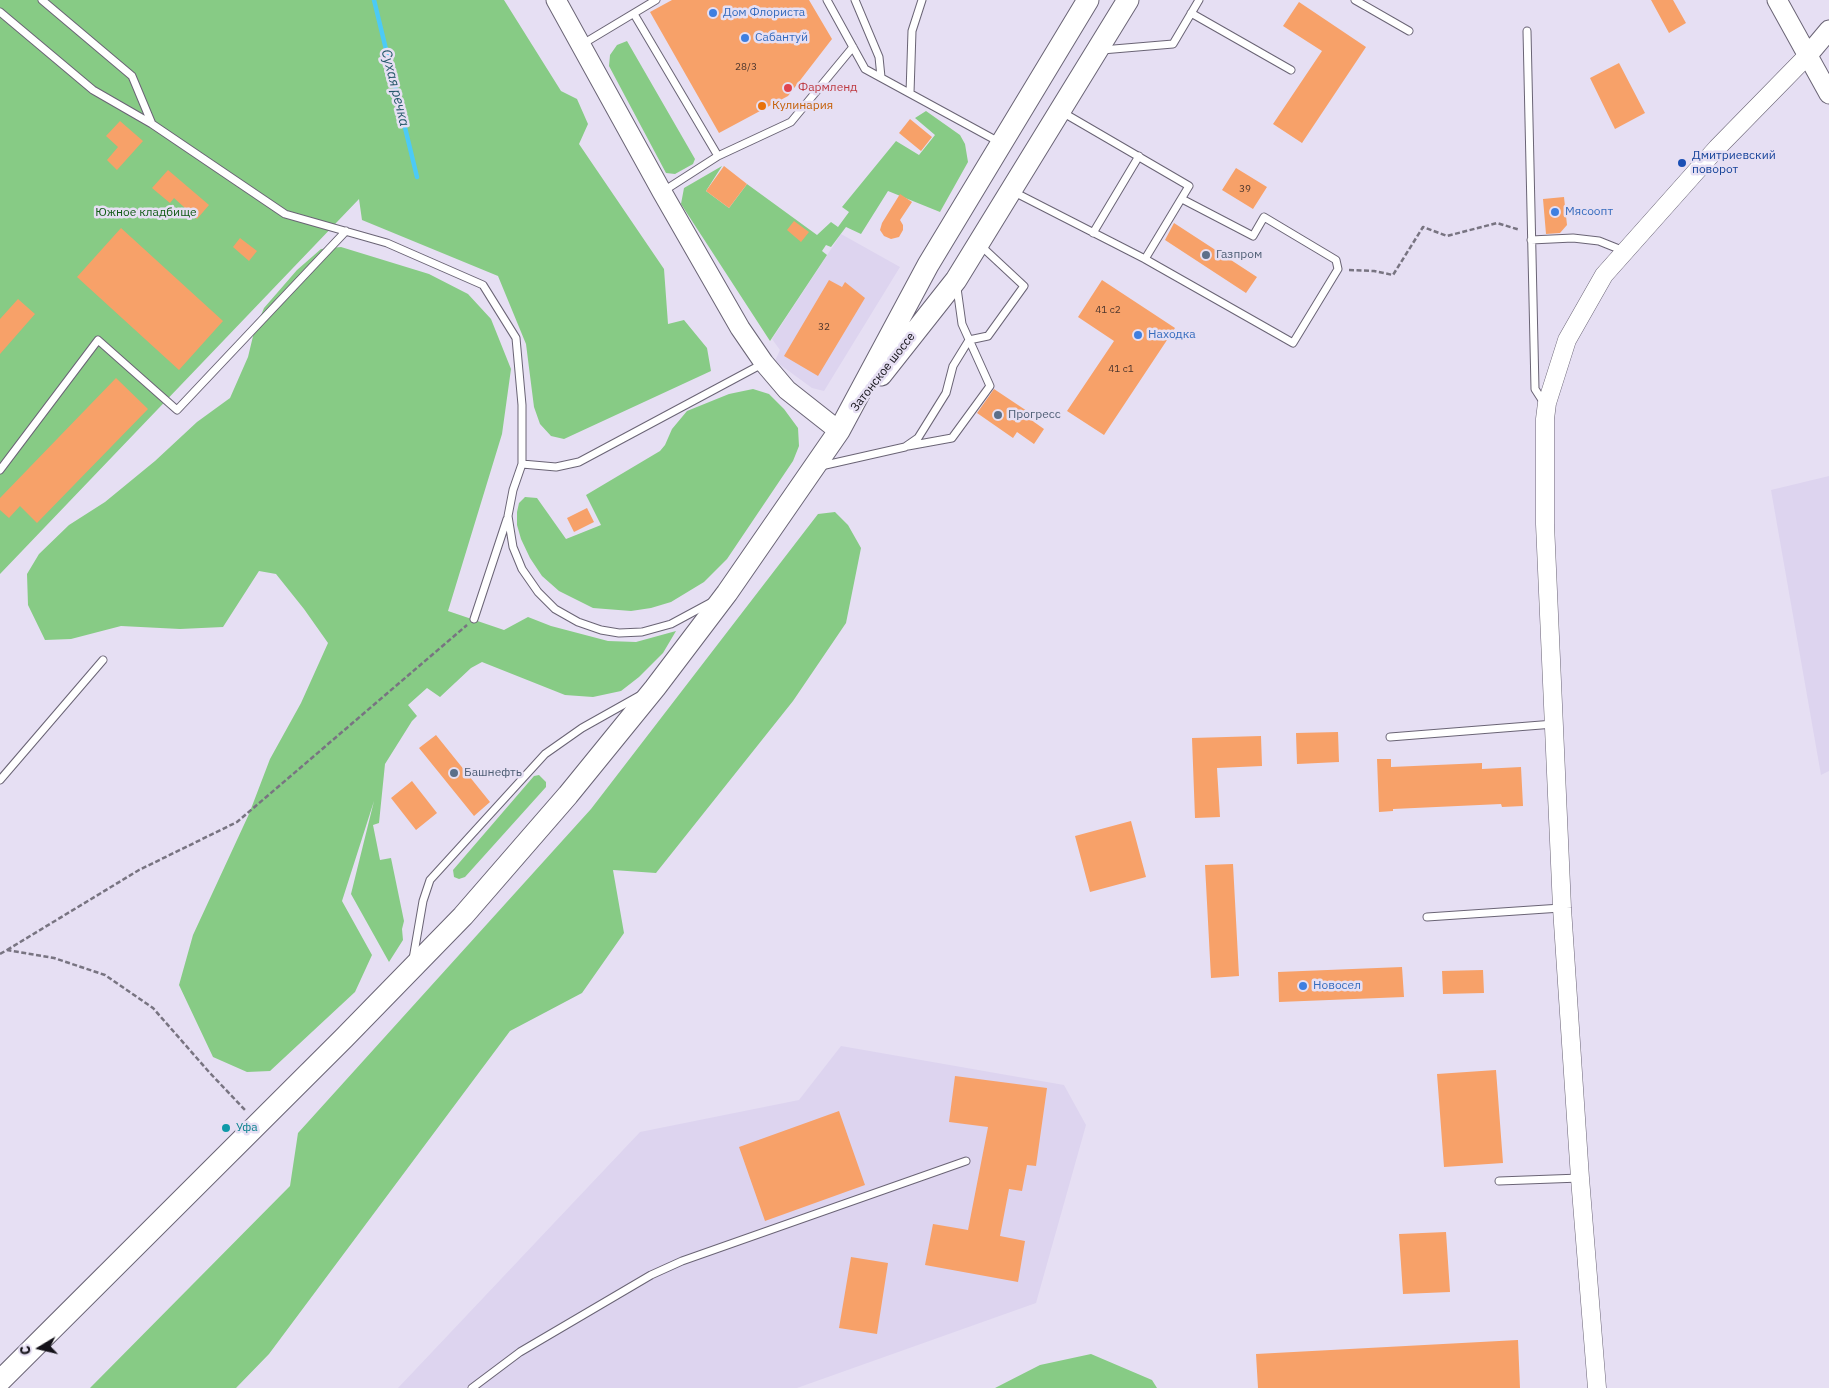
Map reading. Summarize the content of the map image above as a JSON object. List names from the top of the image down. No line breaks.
{"streets":{"main road":["Затонское шоссе"]},"water":["Сухая речка"],"parks":["Южное кладбище"],"places":["Дом Флориста","Сабантуй","Фармленд","Кулинария","Дмитриевский поворот","Мясоопт","Газпром","Находка","Прогресс","Башнефть","Новосел","Уфа"],"house_numbers":["28/3","39","41 с2","32","41 с1"],"north":"left"}
